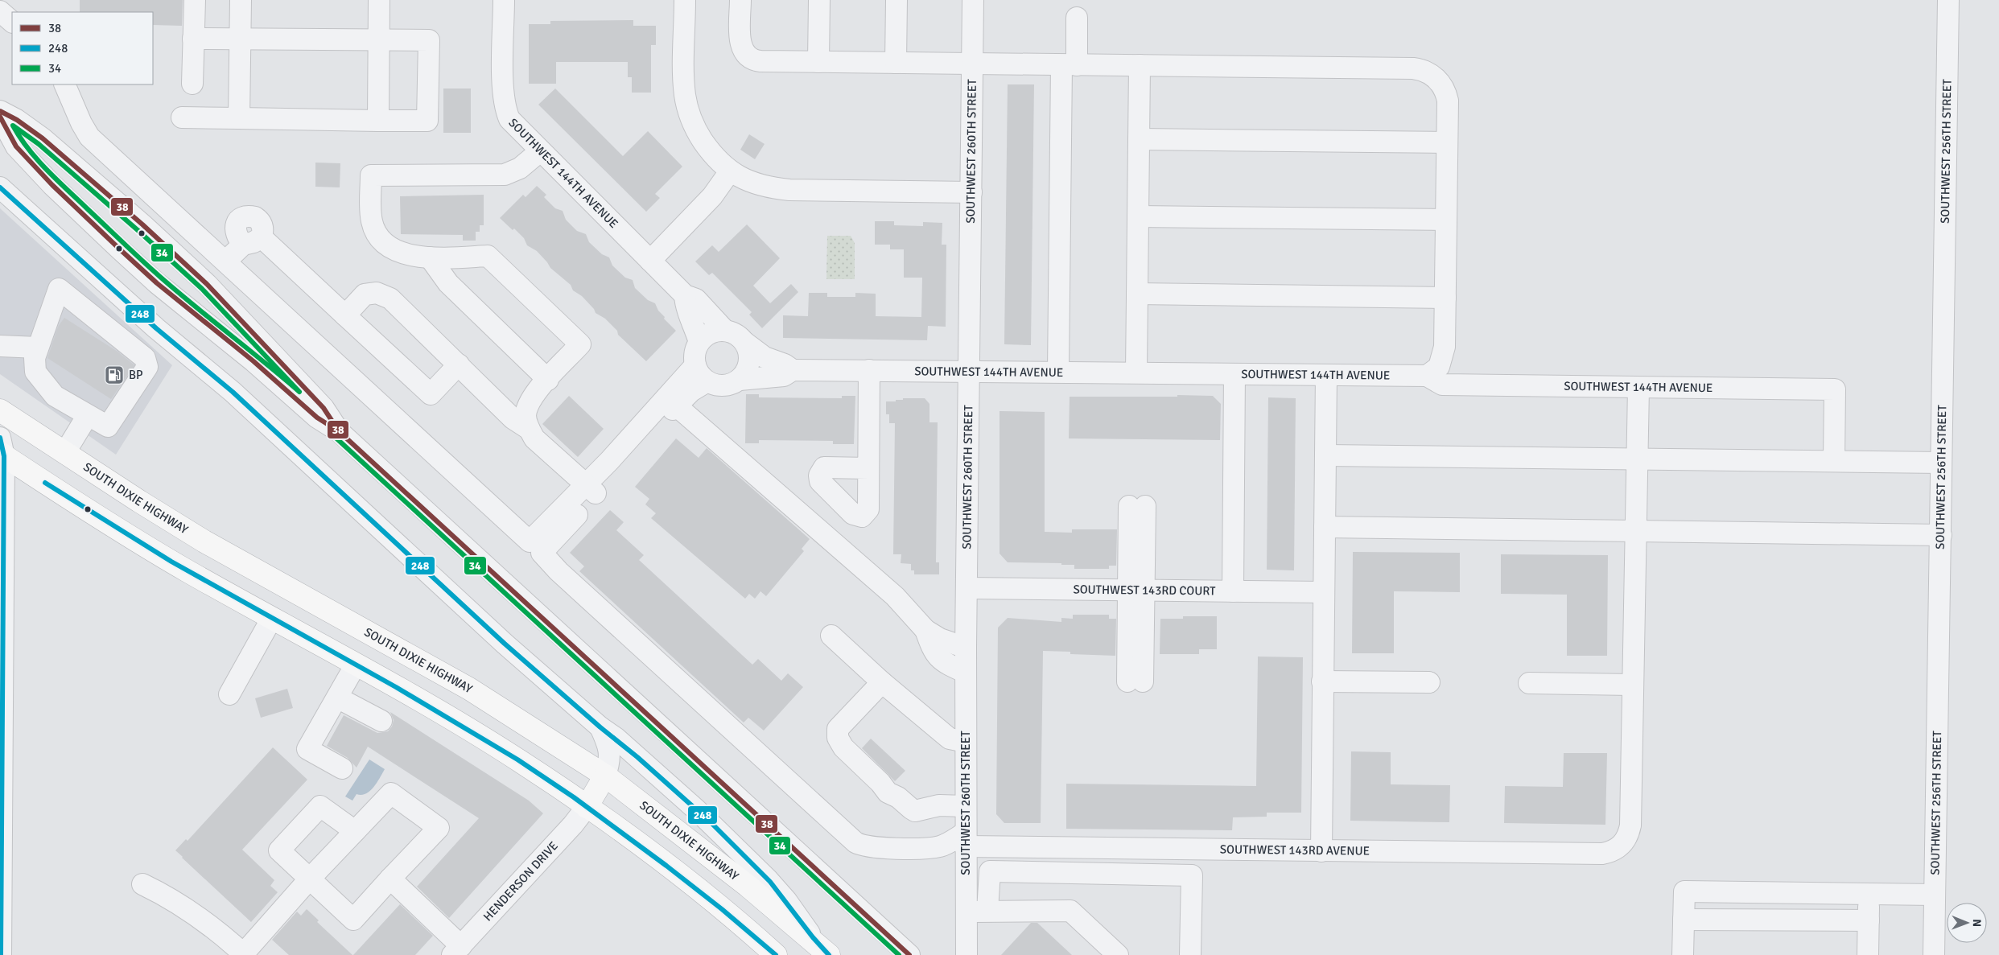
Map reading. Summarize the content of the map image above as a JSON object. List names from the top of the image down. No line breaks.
{"streets":{"highway":["SOUTH DIXIE HIGHWAY"],"street":["SOUTHWEST 260TH STREET","SOUTHWEST 256TH STREET","SOUTHWEST 144TH AVENUE","SOUTHWEST 143RD COURT","SOUTHWEST 143RD AVENUE","HENDERSON DRIVE"]},"crossings":[["SOUTHWEST 260TH STREET","SOUTHWEST 144TH AVENUE"],["SOUTHWEST 260TH STREET","SOUTHWEST 143RD COURT"],["SOUTHWEST 260TH STREET","SOUTHWEST 143RD AVENUE"]],"places":{"fuel station":["BP"]},"lines":["transit line 38","transit line 34","transit line 248"],"legend":["38","248","34"],"north":"right"}
